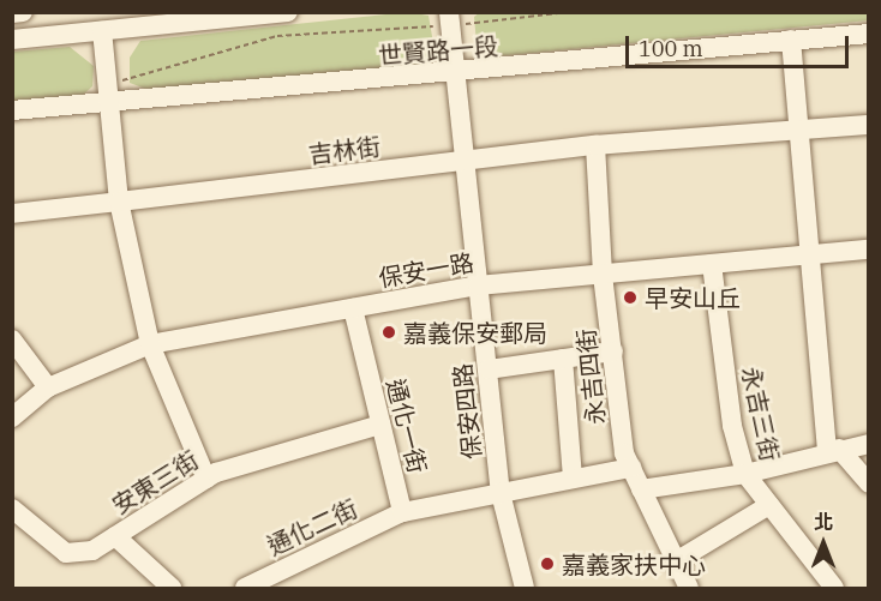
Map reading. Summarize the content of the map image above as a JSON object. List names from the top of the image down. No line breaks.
{"streets":{"street":["世賢路一段","吉林街","保安一路","永吉四街","保安四路","永吉三街","通化一街","安東三街","通化二街"]},"crossings":[["世賢路一段","保安四路"],["吉林街","永吉四街"],["吉林街","保安四路"],["保安一路","永吉四街"],["保安一路","保安四路"],["保安一路","永吉三街"],["保安一路","通化一街"],["永吉四街","通化二街"],["保安四路","通化二街"],["通化一街","安東三街"],["通化一街","通化二街"]],"places":["早安山丘","嘉義保安郵局","嘉義家扶中心"],"scale_bar":"100 m","north":"top"}
